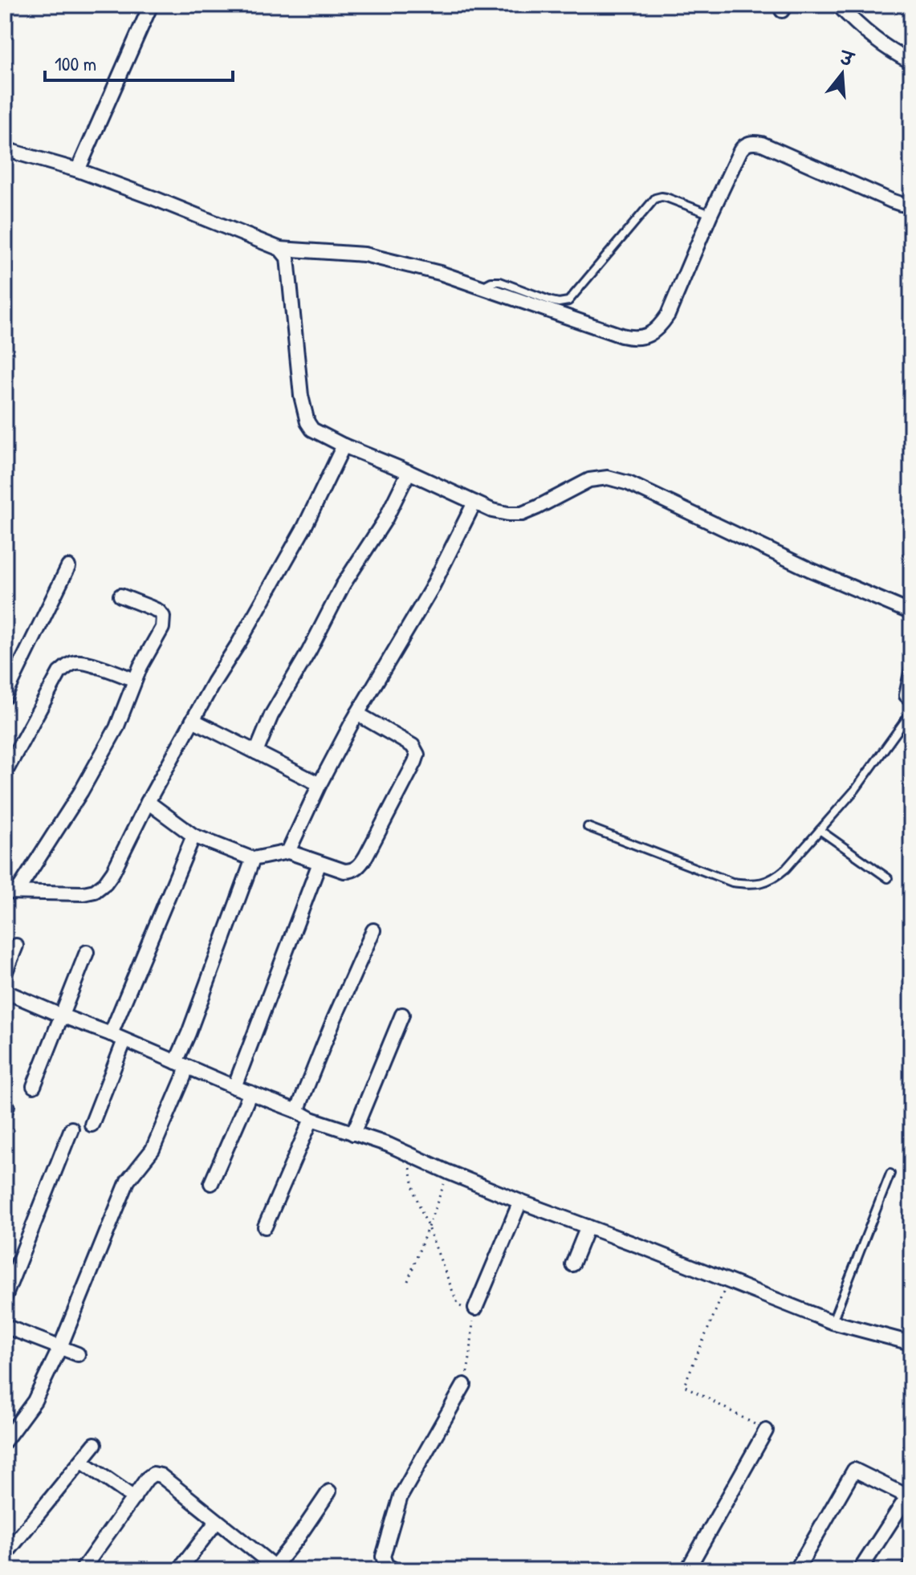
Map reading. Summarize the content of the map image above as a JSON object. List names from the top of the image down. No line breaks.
{"scale_bar":"100 m","north":"top"}
